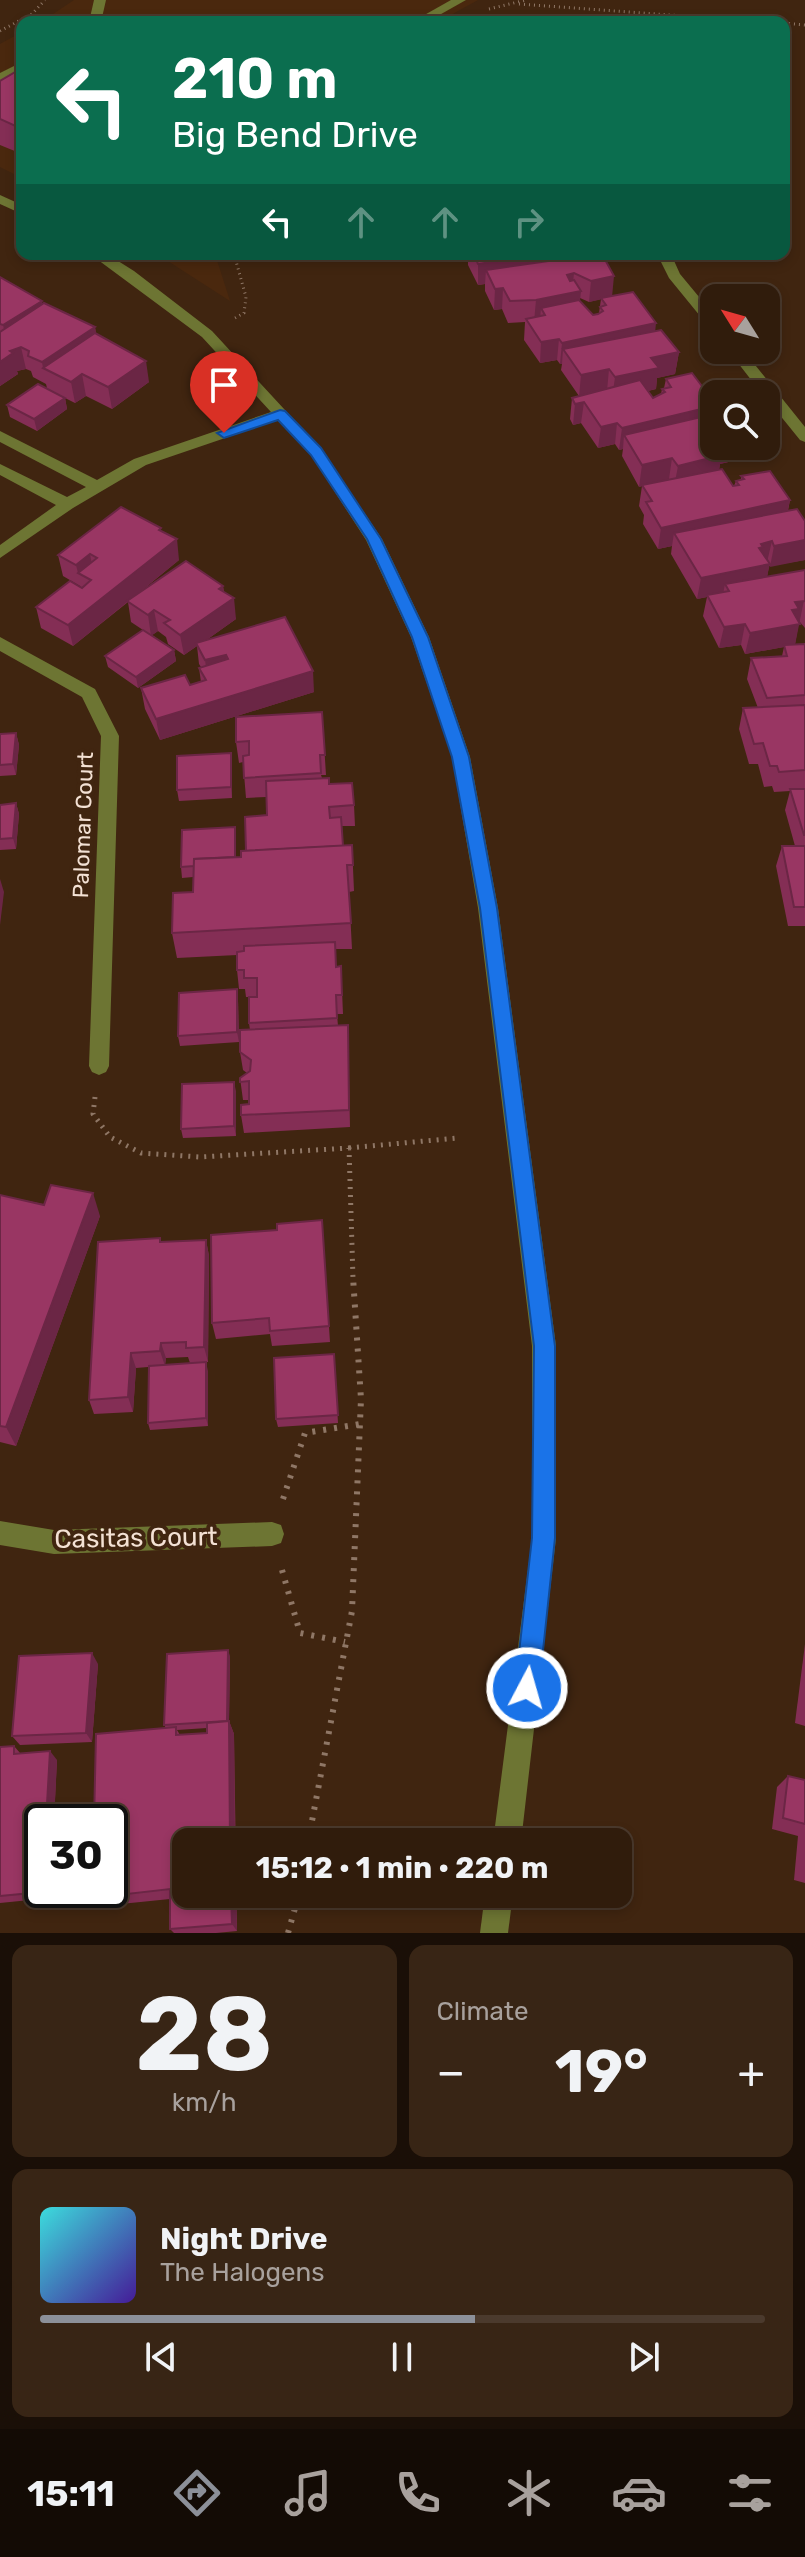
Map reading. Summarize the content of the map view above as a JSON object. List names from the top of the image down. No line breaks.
{"streets":{"street":["Palomar Court","Casitas Court"]},"north":"top left","page":{"turn":["210 m","Big Bend Drive"],"limit":"30","trip":"15:12 · 1 min · 220 m","tile":[["28","km/h"],"Climate"],"heat":["−","19°","+"],"song":["Night Drive","The Halogens"],"tabs":"15:11"}}
